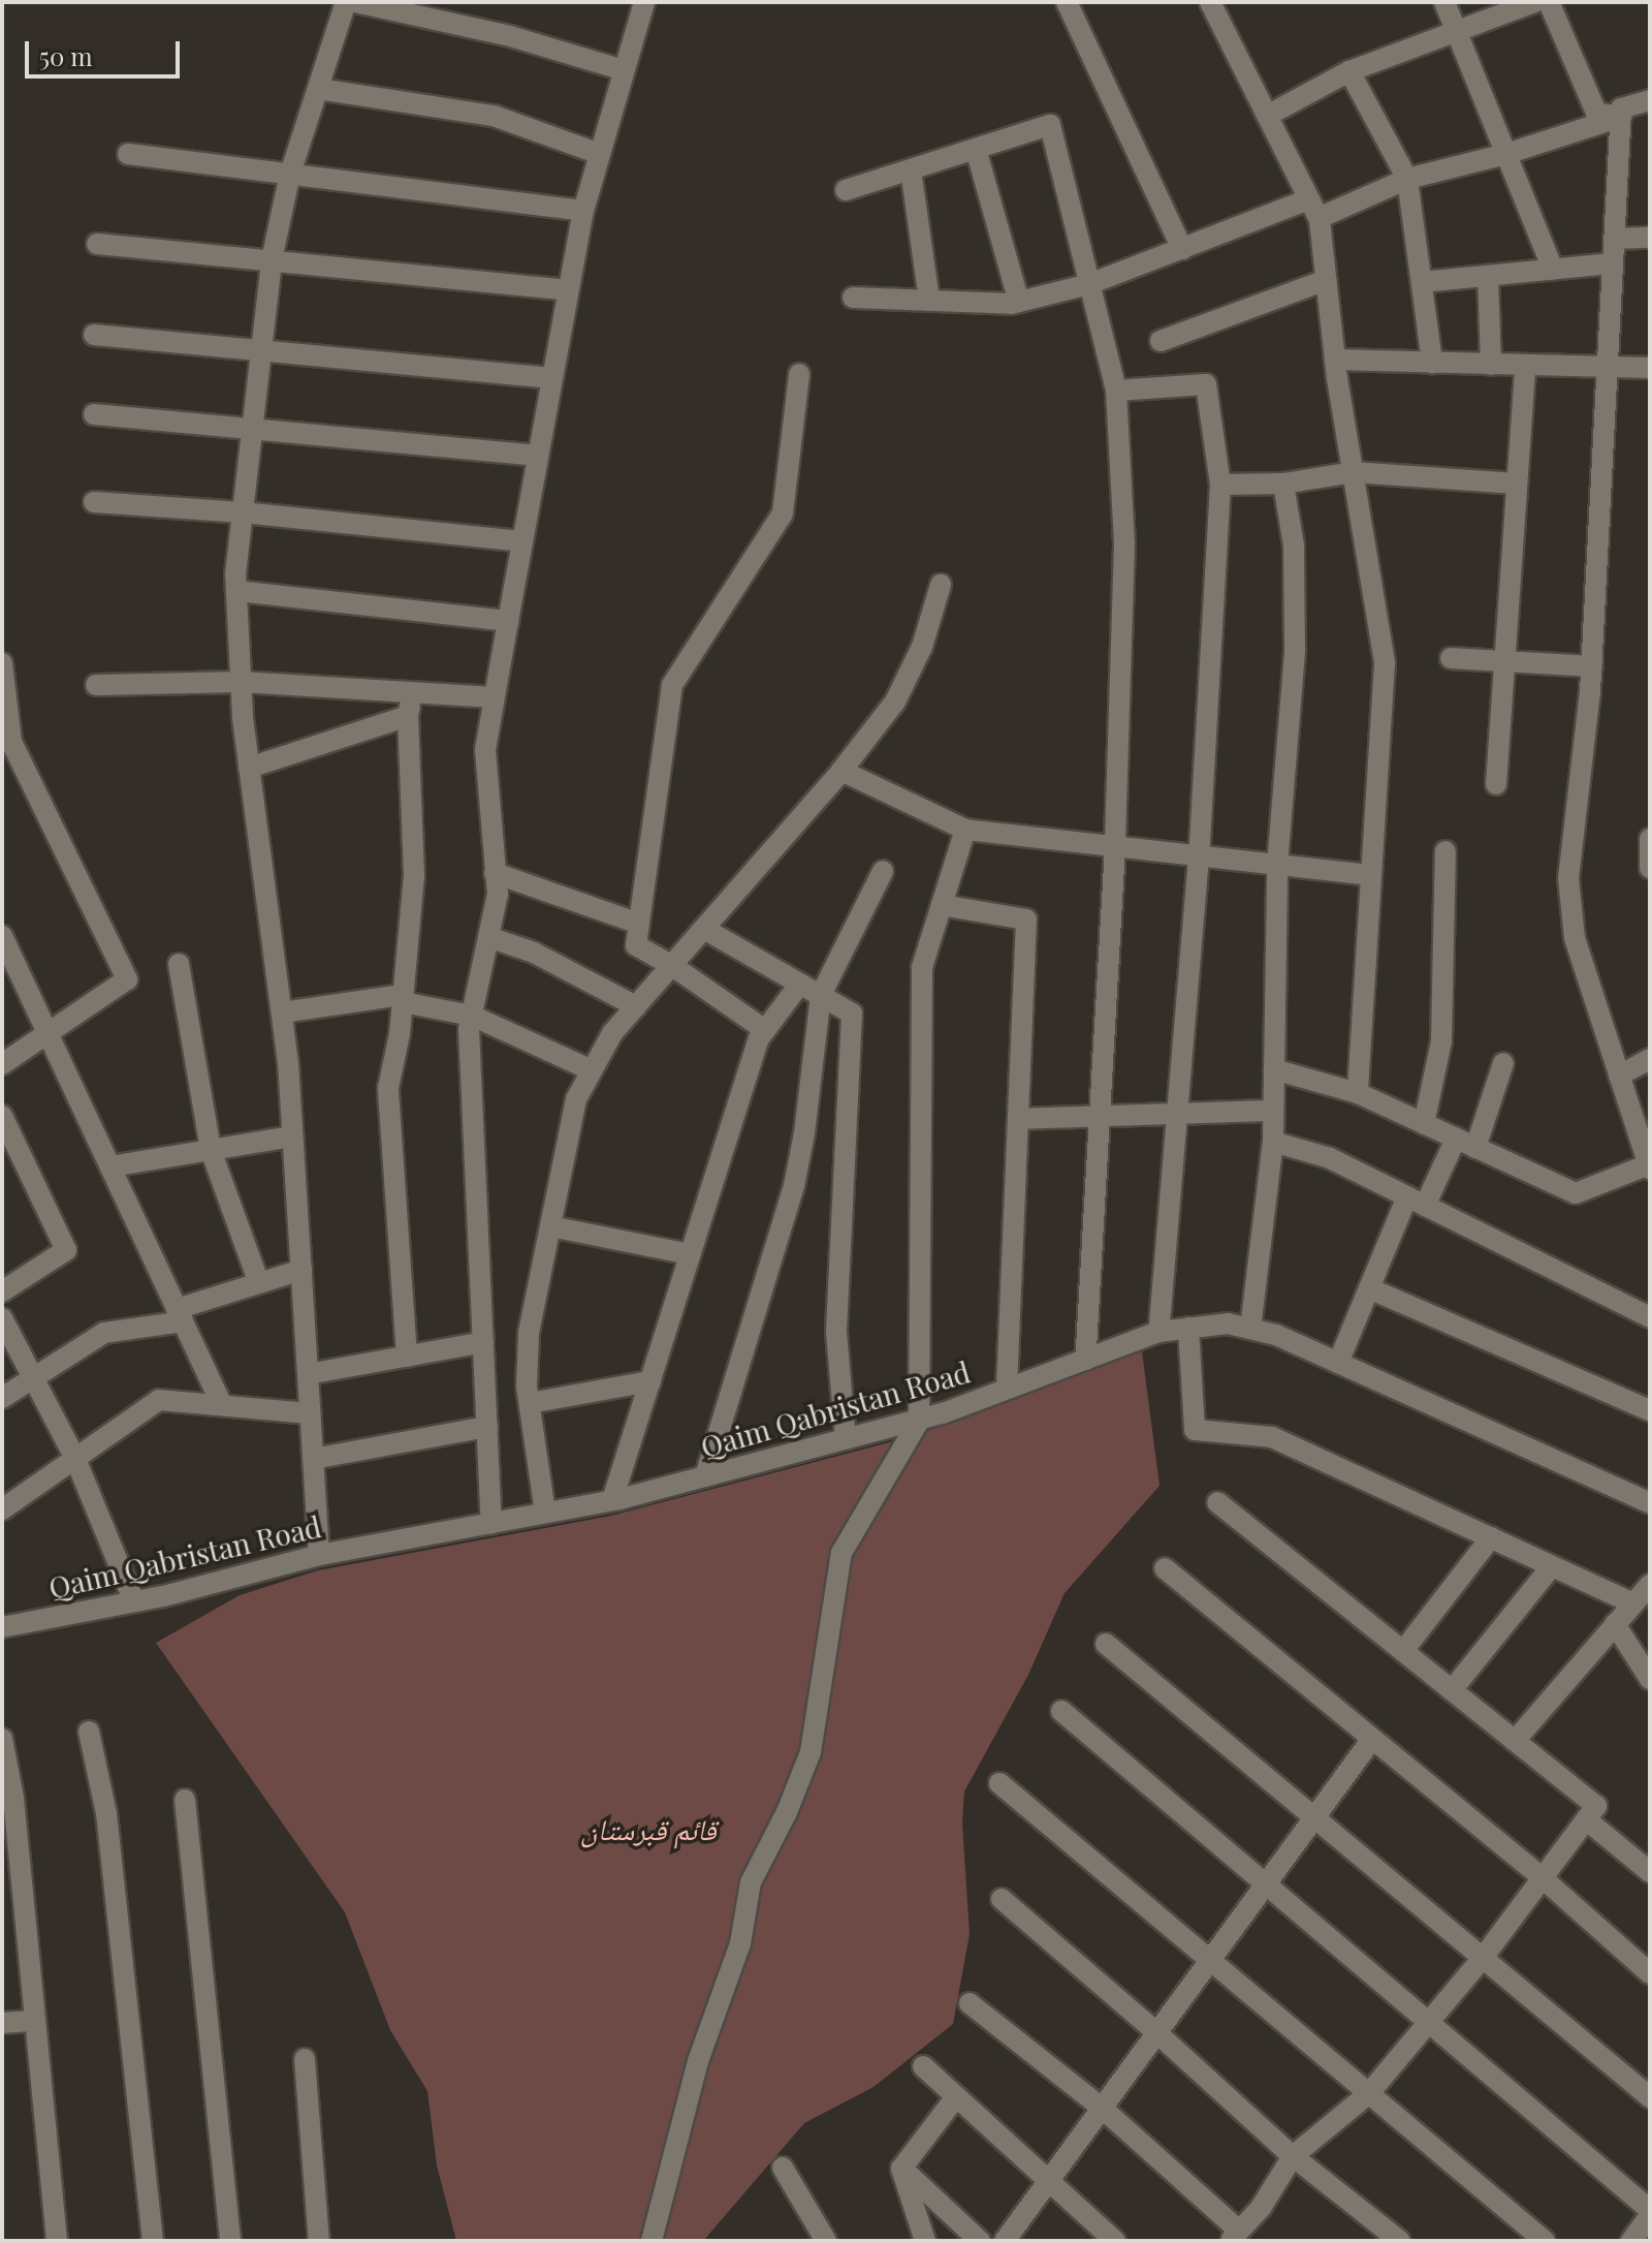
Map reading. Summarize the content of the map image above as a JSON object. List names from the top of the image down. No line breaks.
{"streets":{"street":["Qaim Qabristan Road"]},"parks":["قائم قبرستان"],"scale_bar":"50 m"}
